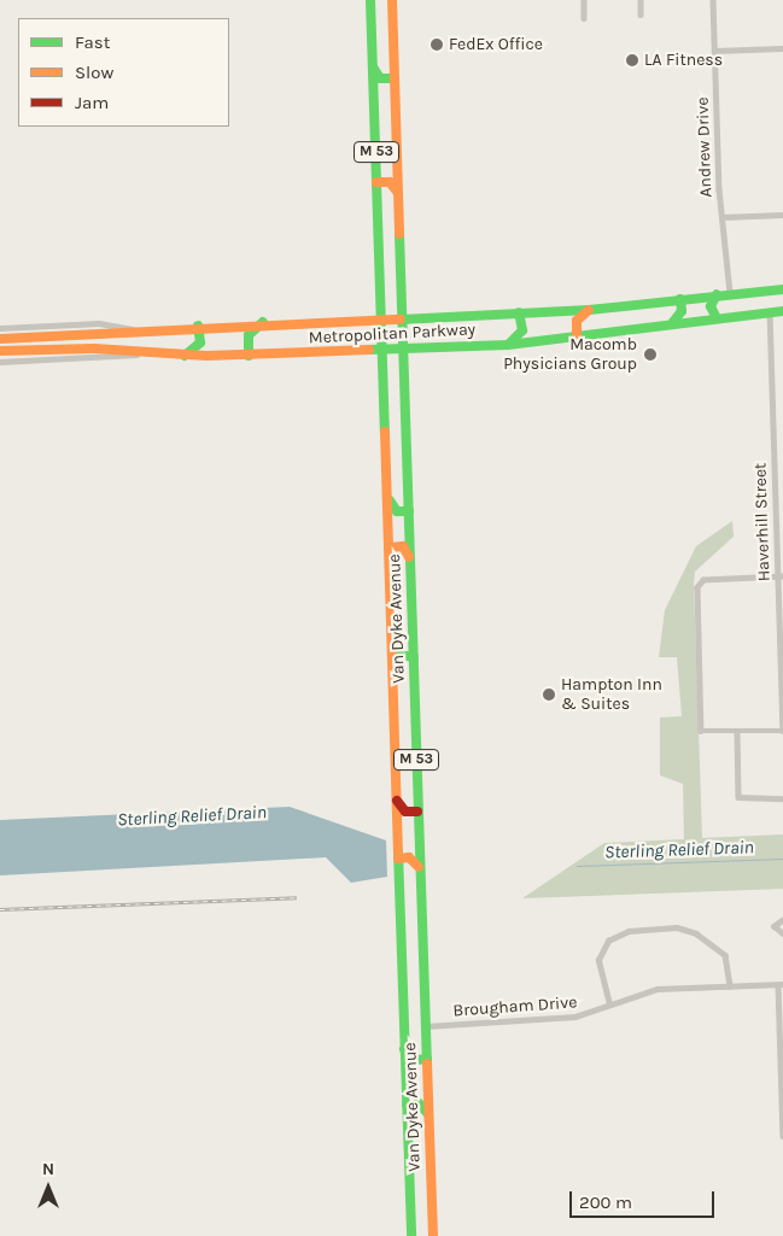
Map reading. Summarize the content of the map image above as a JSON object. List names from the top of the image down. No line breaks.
{"streets":{"main road":["M 53","Metropolitan Parkway","Van Dyke Avenue"],"street":["Andrew Drive","Haverhill Street","Brougham Drive"]},"crossings":[["Andrew Drive","Metropolitan Parkway"],["Metropolitan Parkway","Haverhill Street"],["Metropolitan Parkway","Van Dyke Avenue"],["Van Dyke Avenue","Brougham Drive"]],"water":["Sterling Relief Drain"],"places":["FedEx Office","LA Fitness","Macomb Physicians Group","Hampton Inn & Suites"],"legend":["Fast","Slow","Jam"],"scale_bar":"200 m","north":"top"}
